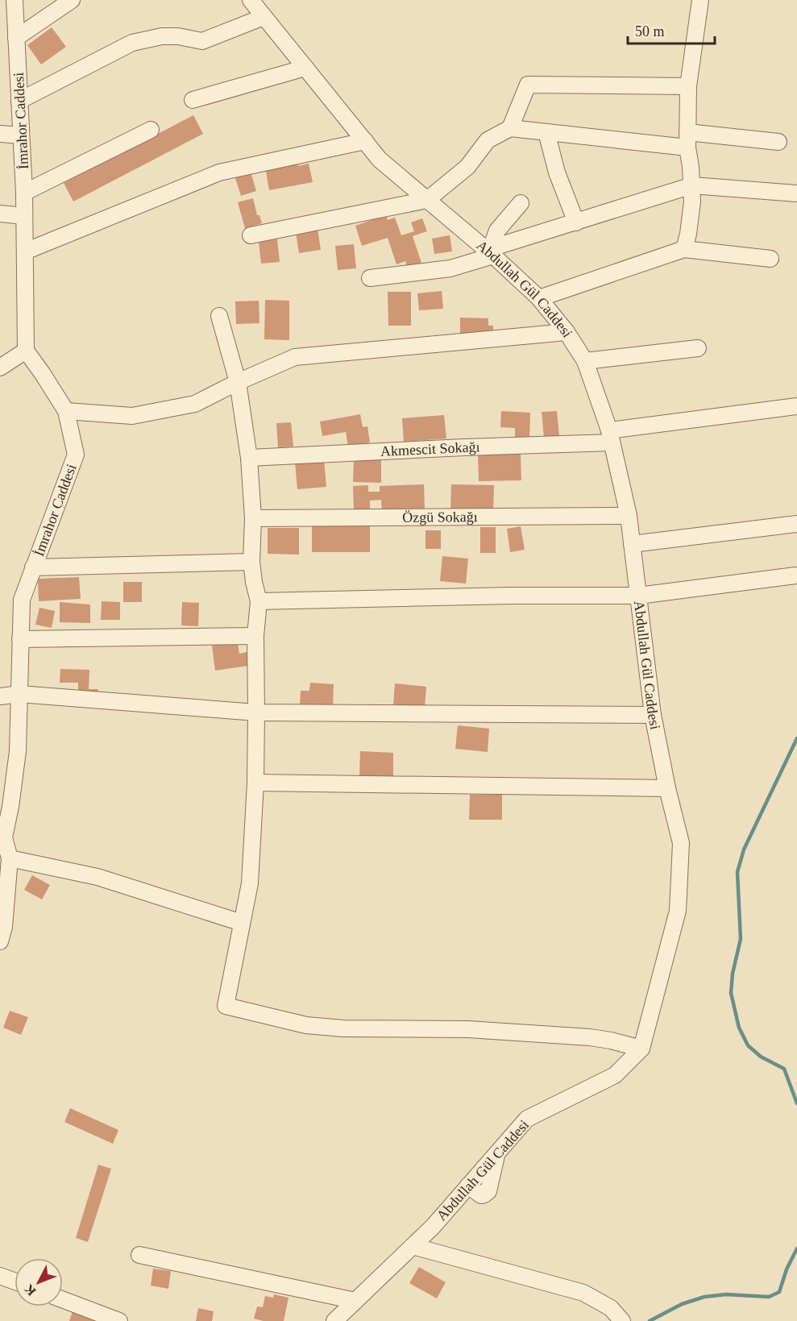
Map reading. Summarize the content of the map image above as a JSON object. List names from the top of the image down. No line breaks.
{"streets":{"street":["İmrahor Caddesi","Abdullah Gül Caddesi","Akmescit Sokağı","Özgü Sokağı"]},"crossings":[["Abdullah Gül Caddesi","Akmescit Sokağı"],["Abdullah Gül Caddesi","Özgü Sokağı"]],"scale_bar":"50 m","north":"bottom left"}
